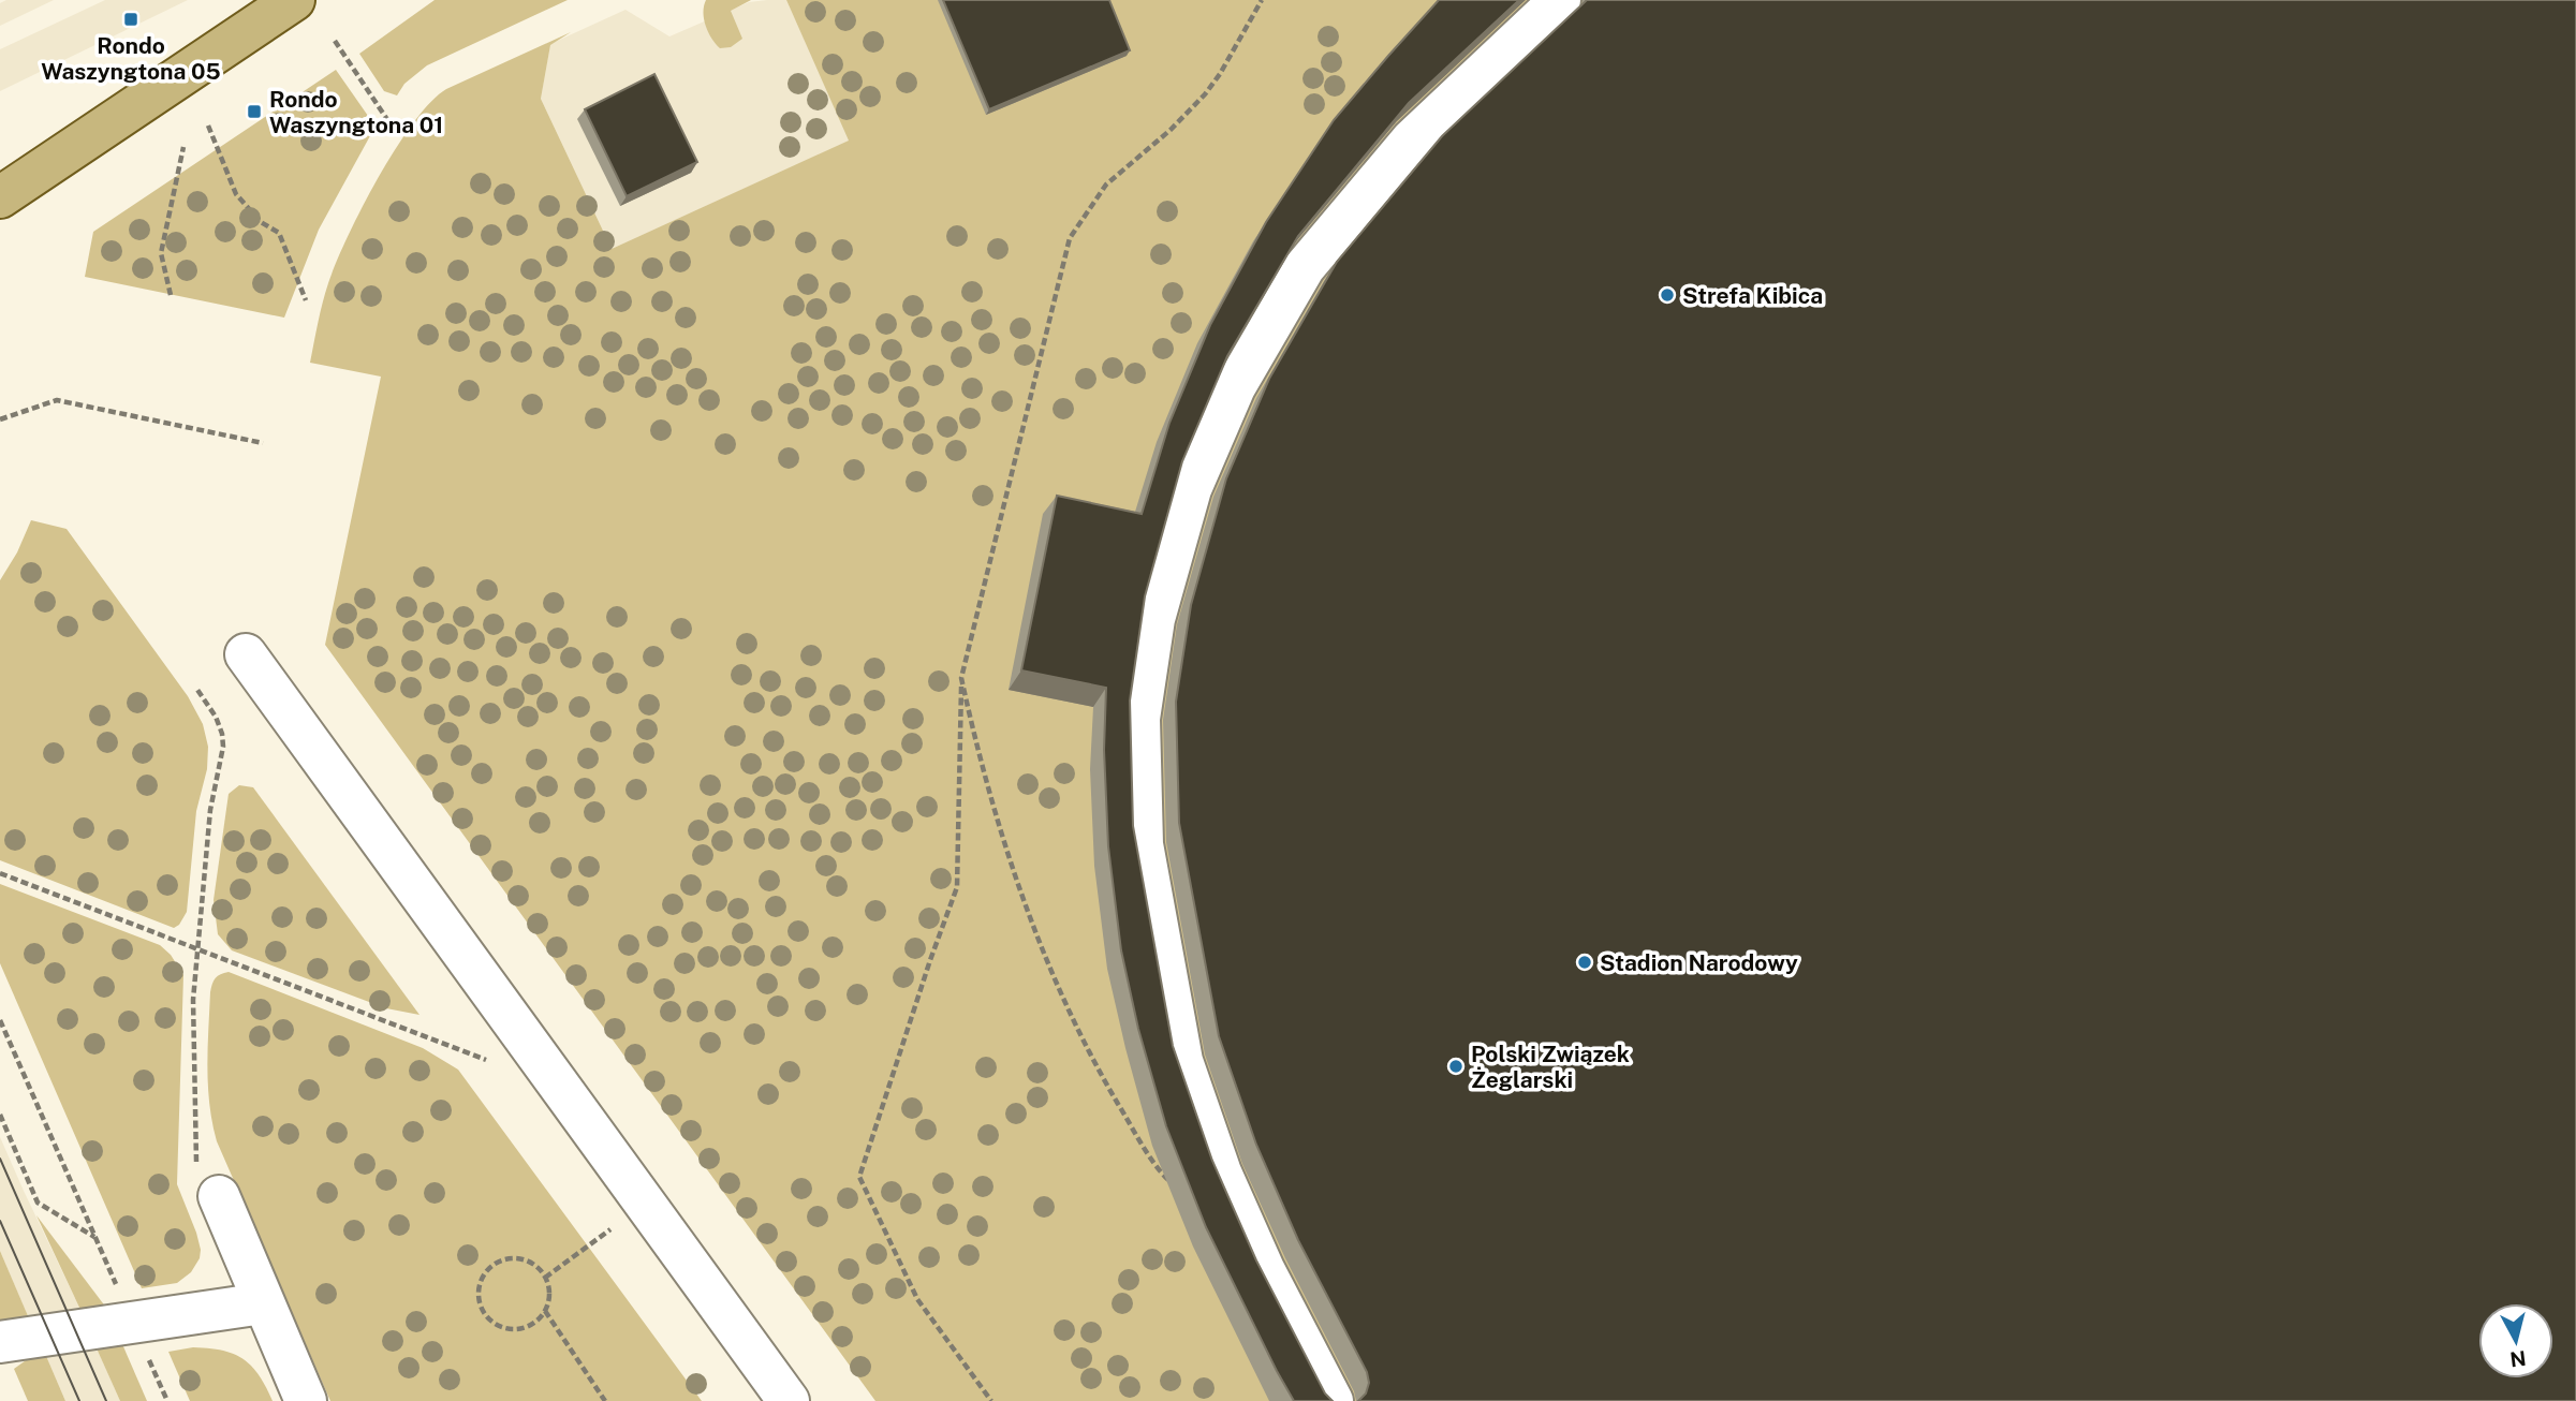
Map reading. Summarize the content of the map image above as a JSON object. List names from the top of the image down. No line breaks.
{"places":{"transit":["Rondo Waszyngtona 05","Rondo Waszyngtona 01"],"other":["Strefa Kibica","Stadion Narodowy","Polski Związek Żeglarski"]},"north":"bottom"}
